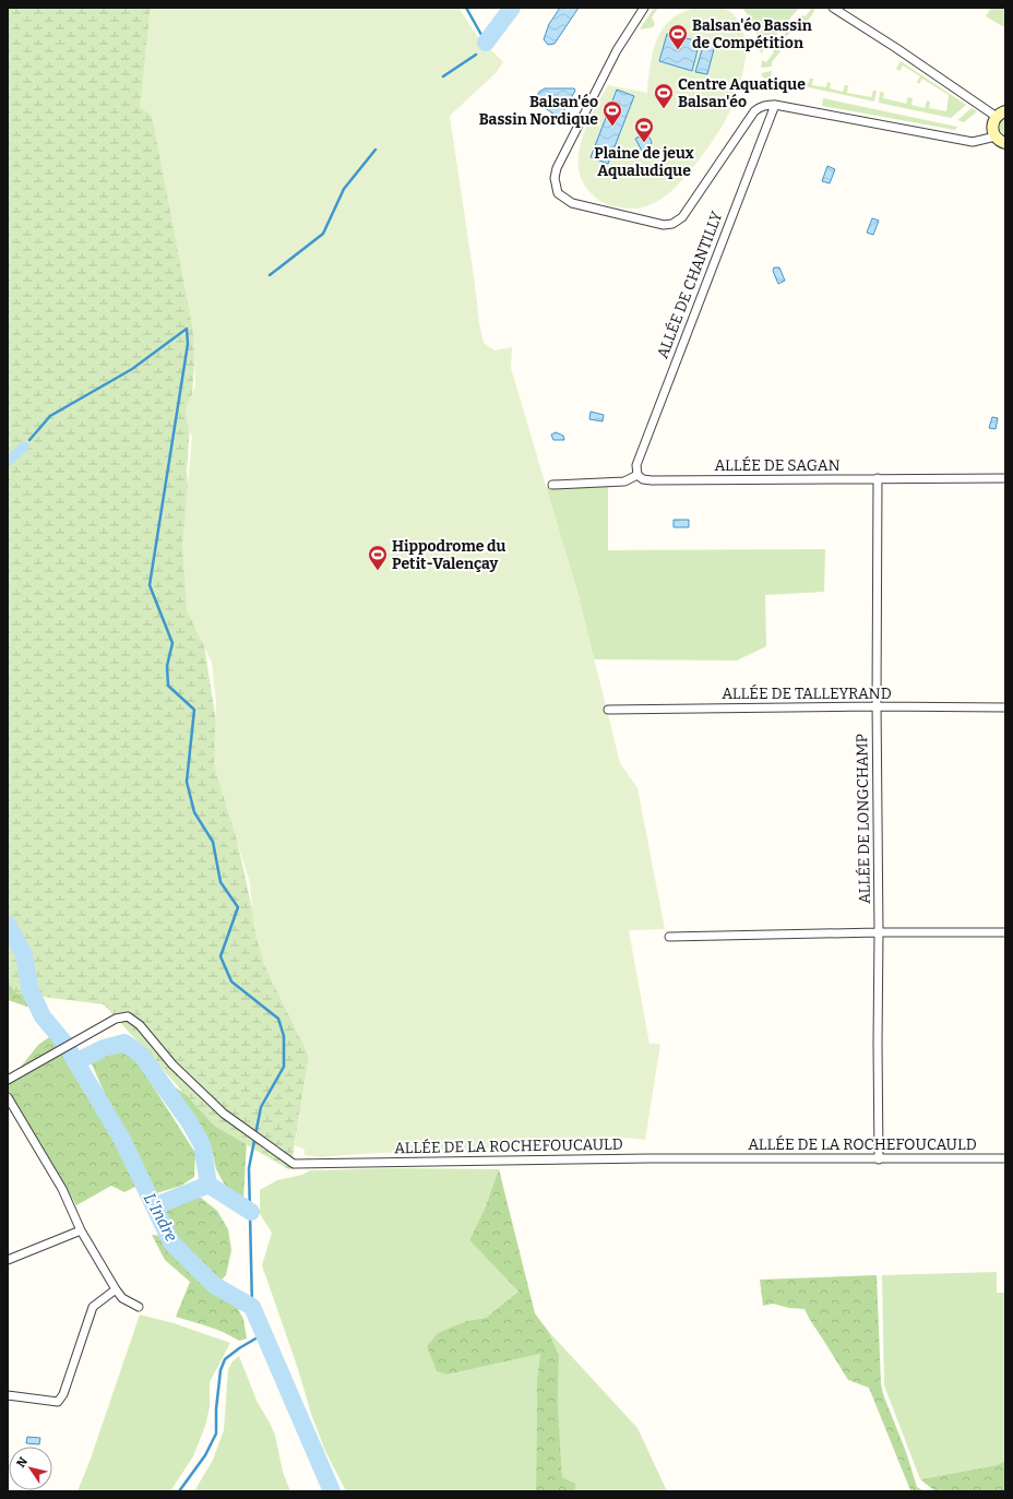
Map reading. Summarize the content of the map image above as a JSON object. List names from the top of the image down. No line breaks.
{"streets":{"street":["ALLÉE DE CHANTILLY","ALLÉE DE SAGAN","ALLÉE DE TALLEYRAND","ALLÉE DE LONGCHAMP","ALLÉE DE LA ROCHEFOUCAULD"]},"crossings":[["ALLÉE DE CHANTILLY","ALLÉE DE SAGAN"],["ALLÉE DE SAGAN","ALLÉE DE LONGCHAMP"],["ALLÉE DE TALLEYRAND","ALLÉE DE LONGCHAMP"],["ALLÉE DE LONGCHAMP","ALLÉE DE LA ROCHEFOUCAULD"]],"water":["L'Indre"],"places":{"sports":["Balsan'éo Bassin de Compétition","Centre Aquatique Balsan'éo","Balsan'éo Bassin Nordique","Plaine de jeux Aqualudique","Hippodrome du Petit-Valençay"]},"north":"top left"}
